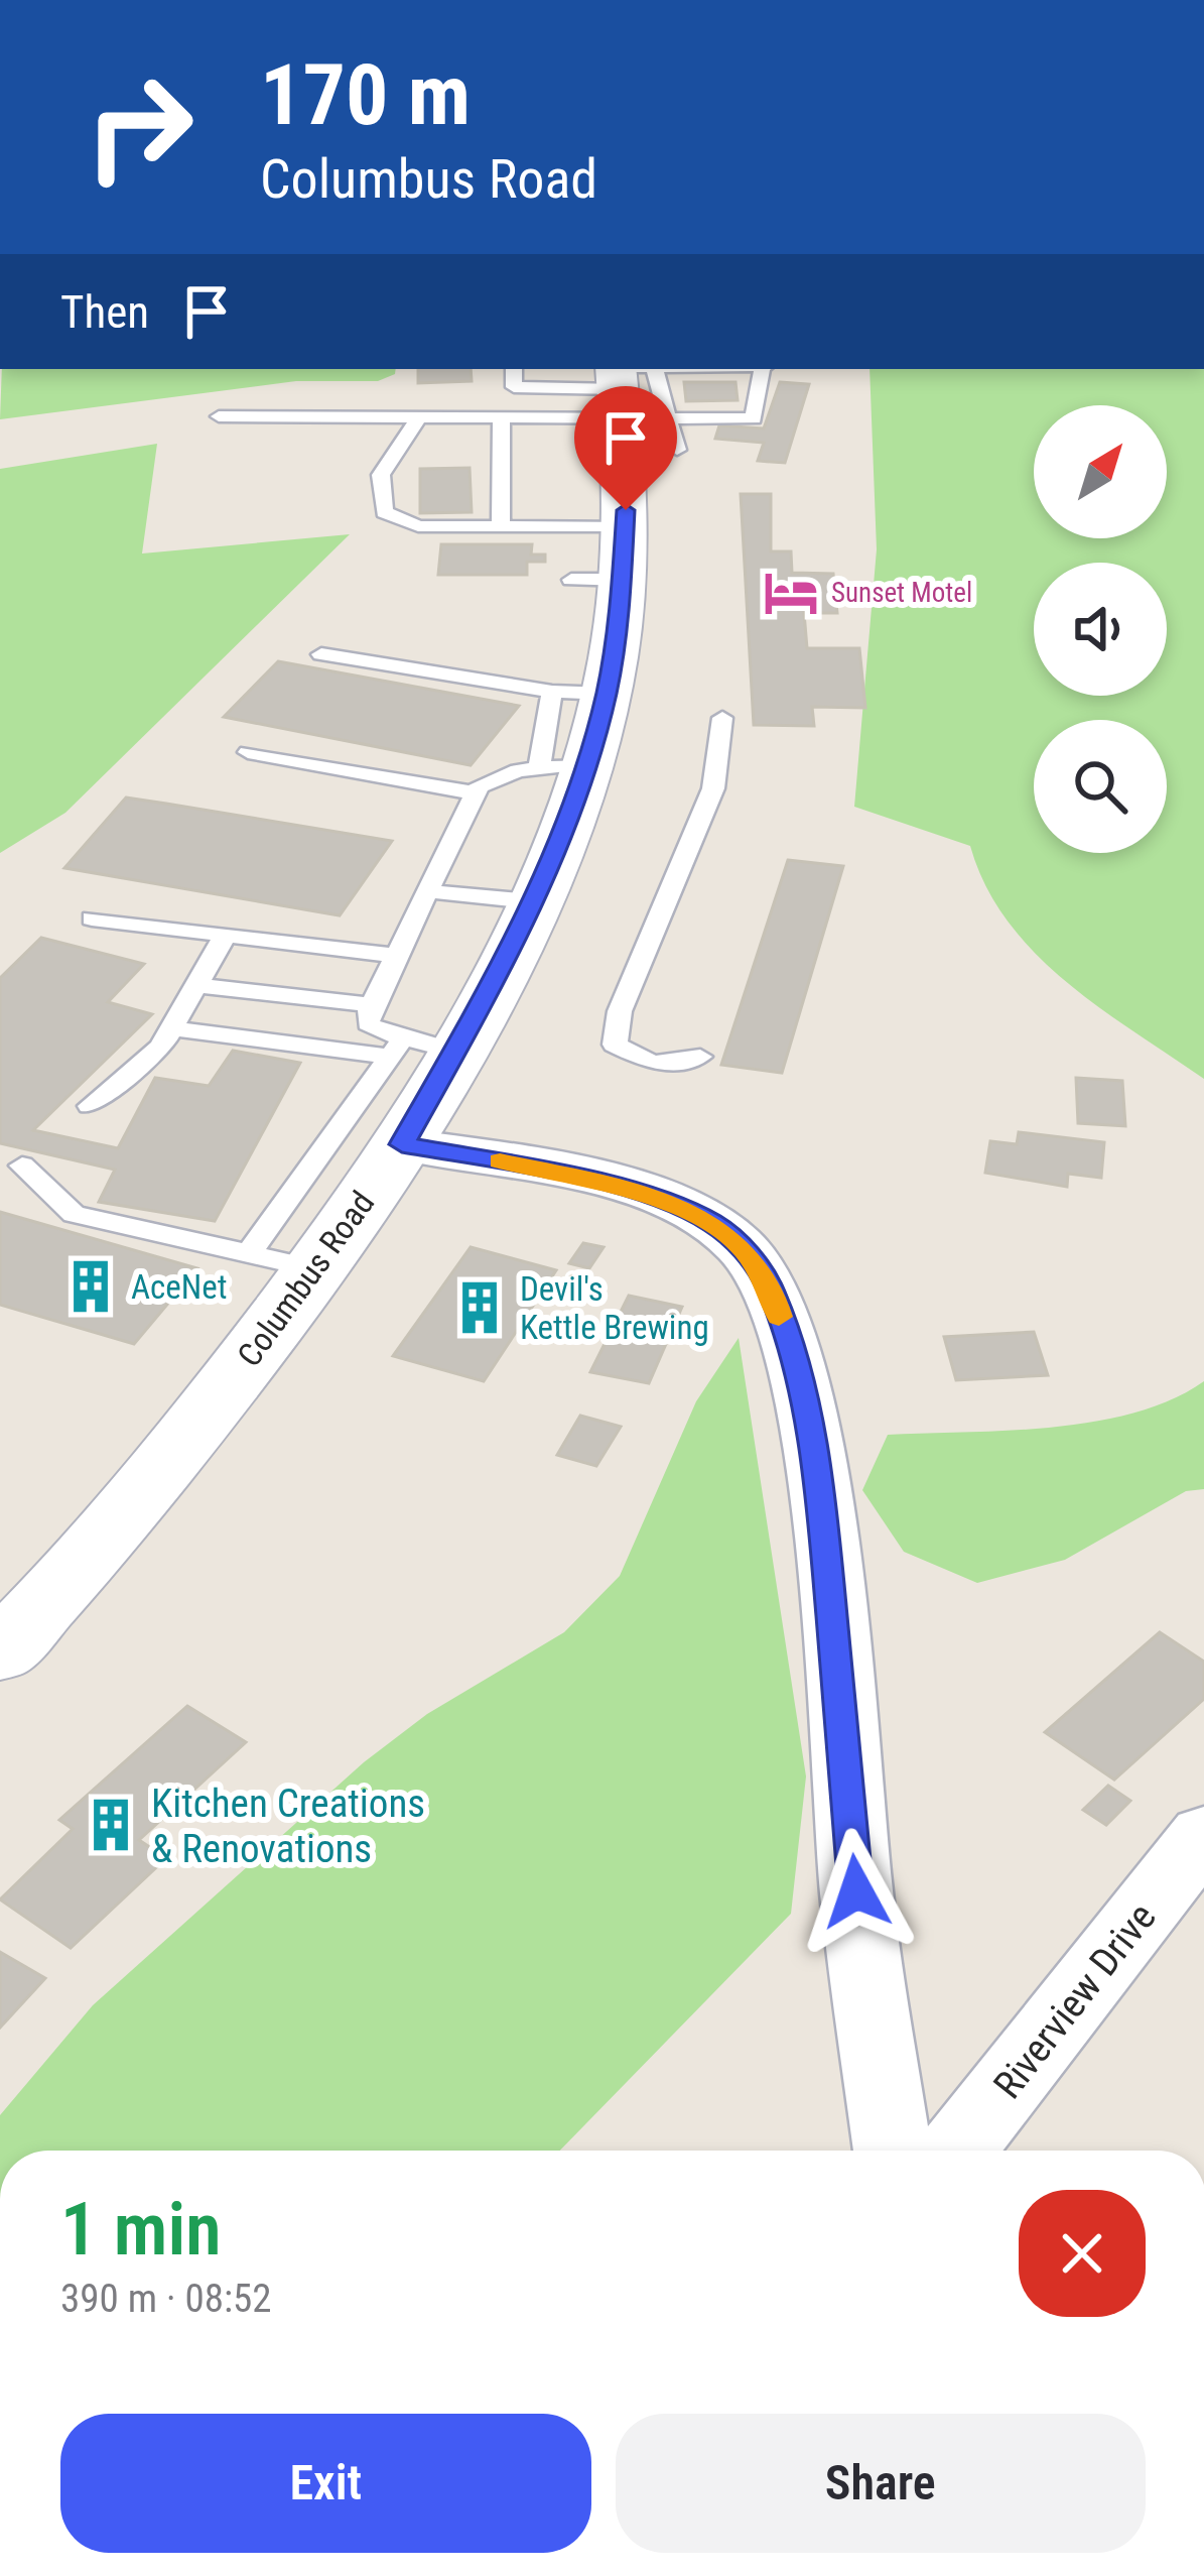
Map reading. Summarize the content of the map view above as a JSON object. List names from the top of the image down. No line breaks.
{"streets":{"main road":["Columbus Road"],"street":["Riverview Drive"]},"places":{"hotel":["Sunset Motel"],"building":["AceNet","Devil's Kettle Brewing","Kitchen Creations & Renovations"]},"north":"top right","page":{"turn":["170 m","Columbus Road"],"then":"Then","heading":["1 min","390 m · 08:52"],"buttons":["Exit","Share"]}}
